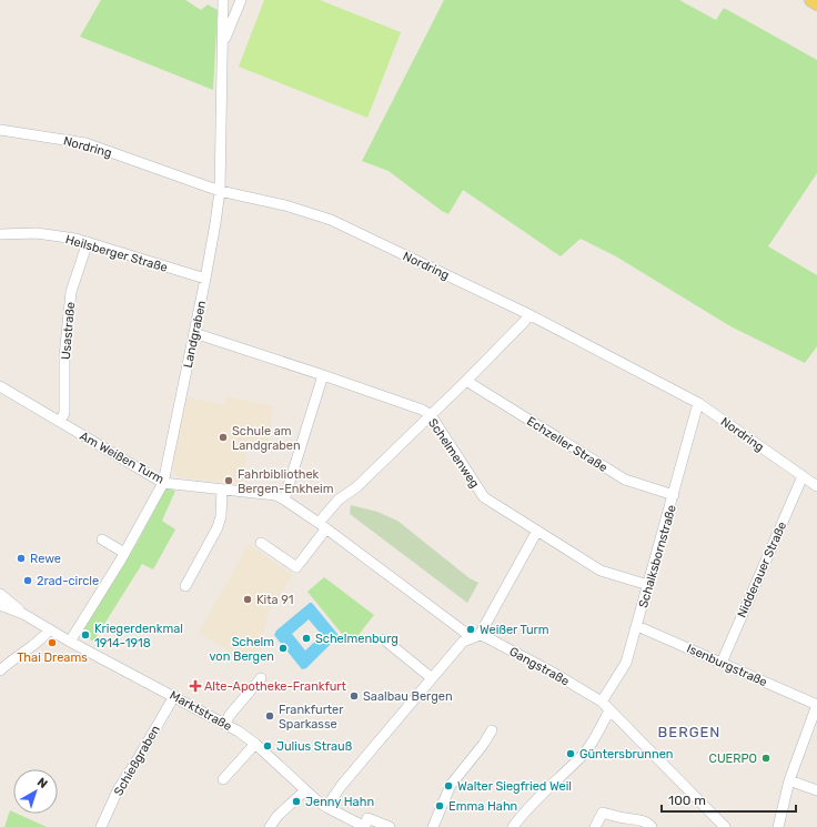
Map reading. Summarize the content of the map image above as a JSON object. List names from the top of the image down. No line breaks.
{"streets":{"street":["Nordring","Heilsberger Straße","Usastraße","Landgraben","Echzeller Straße","Schelmenweg","Am Weißen Turm","Schalksbornstraße","Nidderauer Straße","Isenburgstraße","Gangstraße","Marktstraße","Schießgraben"]},"crossings":[["Nordring","Landgraben"],["Nordring","Schalksbornstraße"],["Nordring","Nidderauer Straße"],["Heilsberger Straße","Usastraße"],["Heilsberger Straße","Landgraben"],["Usastraße","Am Weißen Turm"],["Landgraben","Schelmenweg"],["Landgraben","Am Weißen Turm"],["Landgraben","Marktstraße"],["Echzeller Straße","Schalksbornstraße"],["Schelmenweg","Schalksbornstraße"],["Am Weißen Turm","Gangstraße"],["Schalksbornstraße","Isenburgstraße"],["Schalksbornstraße","Gangstraße"],["Nidderauer Straße","Isenburgstraße"],["Marktstraße","Schießgraben"]],"districts":["BERGEN"],"places":{"other":["Schule am Landgraben","Fahrbibliothek Bergen-Enkheim","Rewe","2rad-circle","Kita 91","Weißer Turm","Kriegerdenkmal 1914-1918","Schelmenburg","Thai Dreams","Schelm von Bergen","Saalbau Bergen","Frankfurter Sparkasse","Julius Strauß","Güntersbrunnen","CUERPO","Walter Siegfried Weil","Jenny Hahn","Emma Hahn"],"health":["Alte-Apotheke-Frankfurt"]},"scale_bar":"100 m","north":"top right"}
